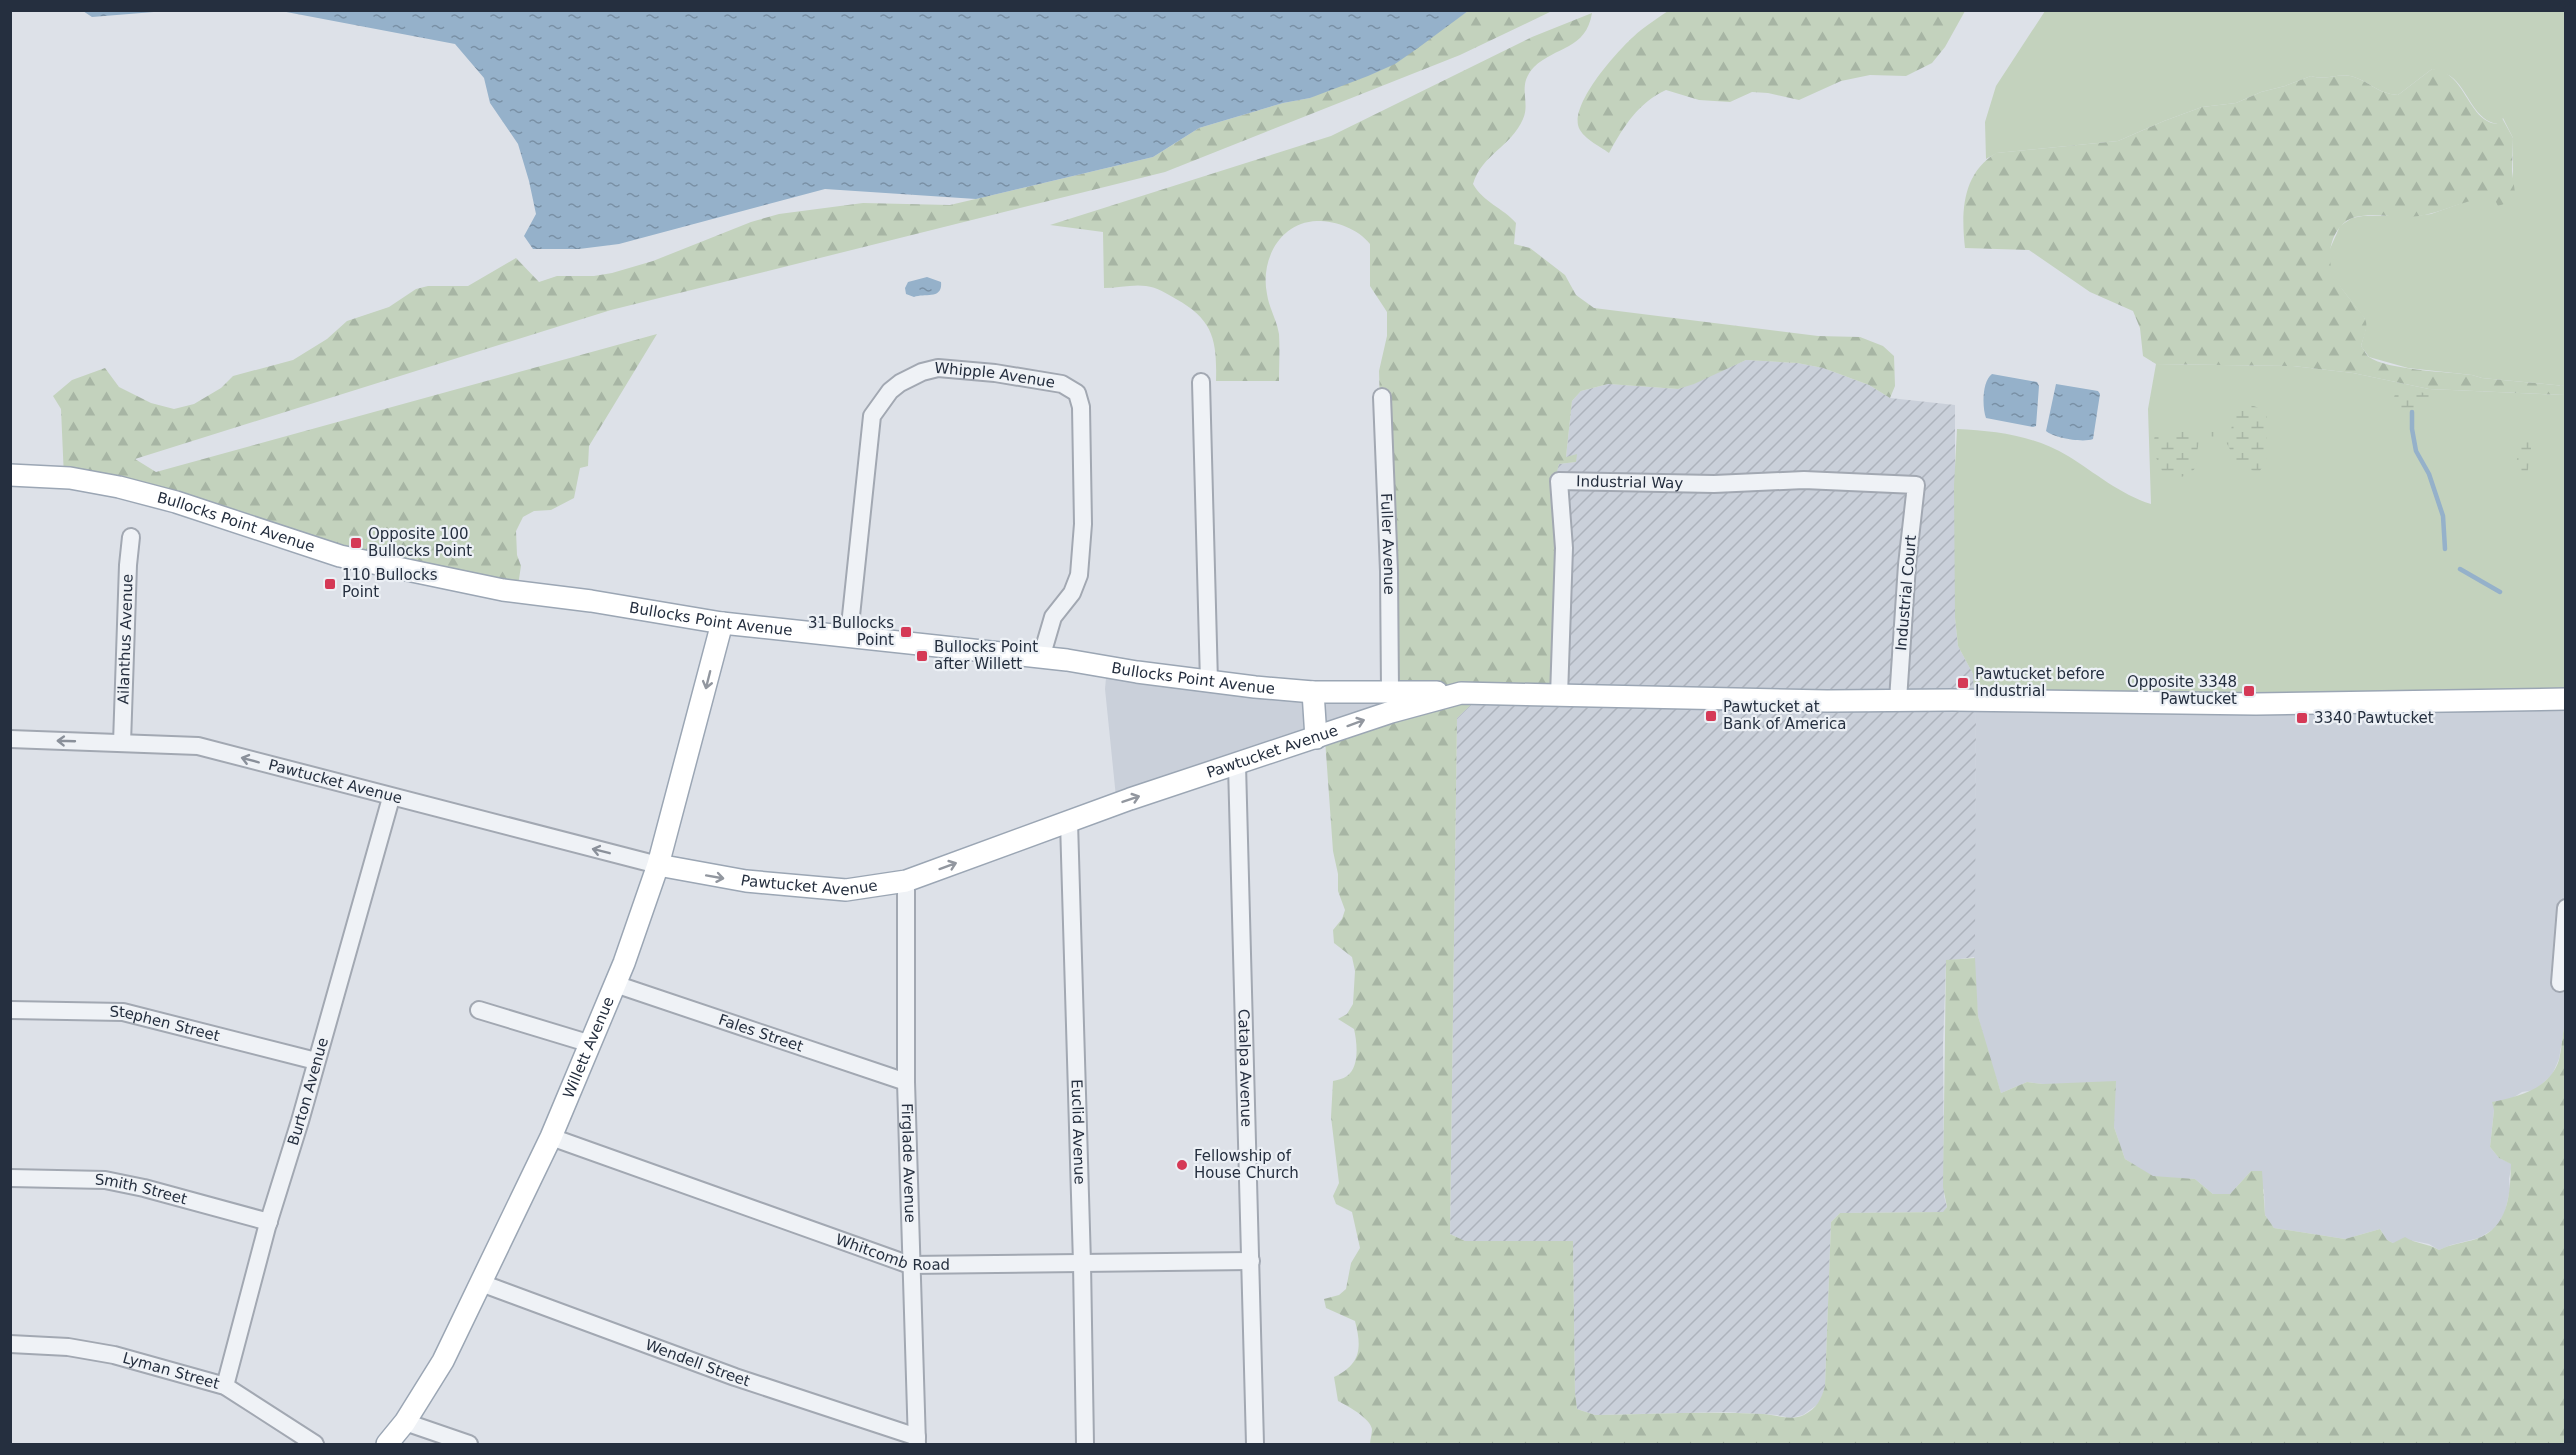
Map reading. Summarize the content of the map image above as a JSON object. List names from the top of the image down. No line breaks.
{"streets":{"main road":["Bullocks Point Avenue","Pawtucket Avenue","Willett Avenue"],"street":["Whipple Avenue","Industrial Way","Fuller Avenue","Industrial Court","Ailanthus Avenue","Stephen Street","Fales Street","Catalpa Avenue","Burton Avenue","Euclid Avenue","Firglade Avenue","Smith Street","Whitcomb Road","Wendell Street","Lyman Street"]},"crossings":[["Whipple Avenue","Bullocks Point Avenue"],["Industrial Way","Bullocks Point Avenue"],["Industrial Way","Industrial Court"],["Bullocks Point Avenue","Fuller Avenue"],["Bullocks Point Avenue","Pawtucket Avenue"],["Bullocks Point Avenue","Willett Avenue"],["Fuller Avenue","Pawtucket Avenue"],["Ailanthus Avenue","Pawtucket Avenue"],["Pawtucket Avenue","Willett Avenue"],["Pawtucket Avenue","Catalpa Avenue"],["Pawtucket Avenue","Burton Avenue"],["Pawtucket Avenue","Euclid Avenue"],["Pawtucket Avenue","Firglade Avenue"],["Stephen Street","Burton Avenue"],["Fales Street","Willett Avenue"],["Fales Street","Firglade Avenue"],["Willett Avenue","Whitcomb Road"],["Willett Avenue","Wendell Street"],["Catalpa Avenue","Whitcomb Road"],["Burton Avenue","Smith Street"],["Burton Avenue","Lyman Street"],["Euclid Avenue","Whitcomb Road"],["Firglade Avenue","Whitcomb Road"],["Firglade Avenue","Wendell Street"]],"places":{"transit":["Opposite 100 Bullocks Point","110 Bullocks Point","31 Bullocks Point","Bullocks Point after Willett","Pawtucket before Industrial","Opposite 3348 Pawtucket","Pawtucket at Bank of America","3340 Pawtucket"],"other":["Fellowship of House Church"]}}
